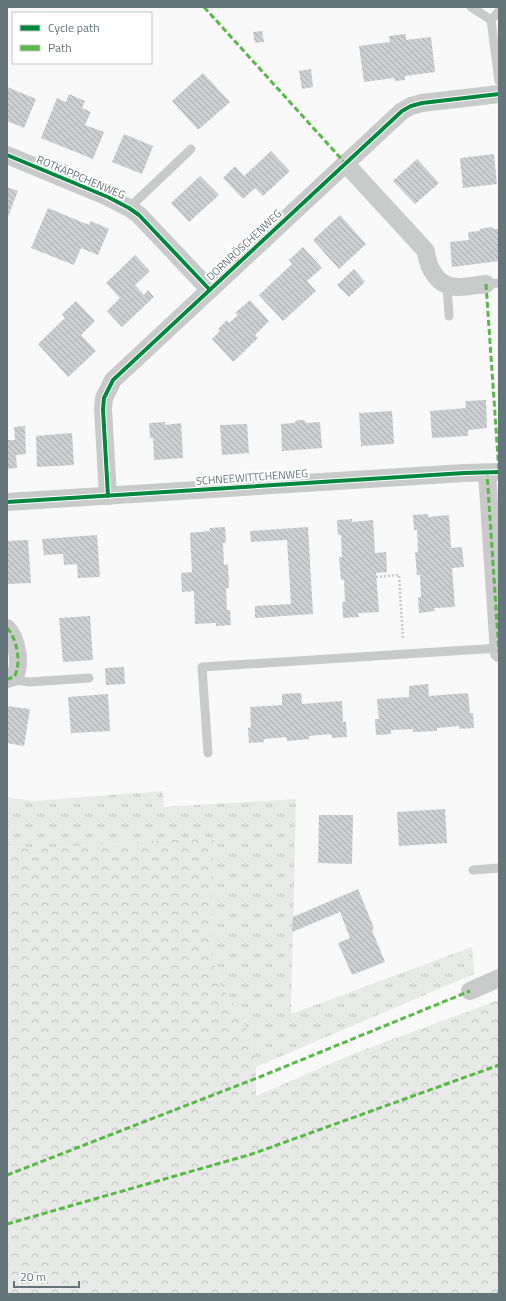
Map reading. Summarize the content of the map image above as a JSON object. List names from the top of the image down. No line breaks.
{"streets":{"street":["ROTKÄPPCHENWEG","DORNRÖSCHENWEG","SCHNEEWITTCHENWEG"]},"crossings":[["ROTKÄPPCHENWEG","DORNRÖSCHENWEG"],["DORNRÖSCHENWEG","SCHNEEWITTCHENWEG"]],"legend":["Cycle path","Path"],"scale_bar":"20 m"}
